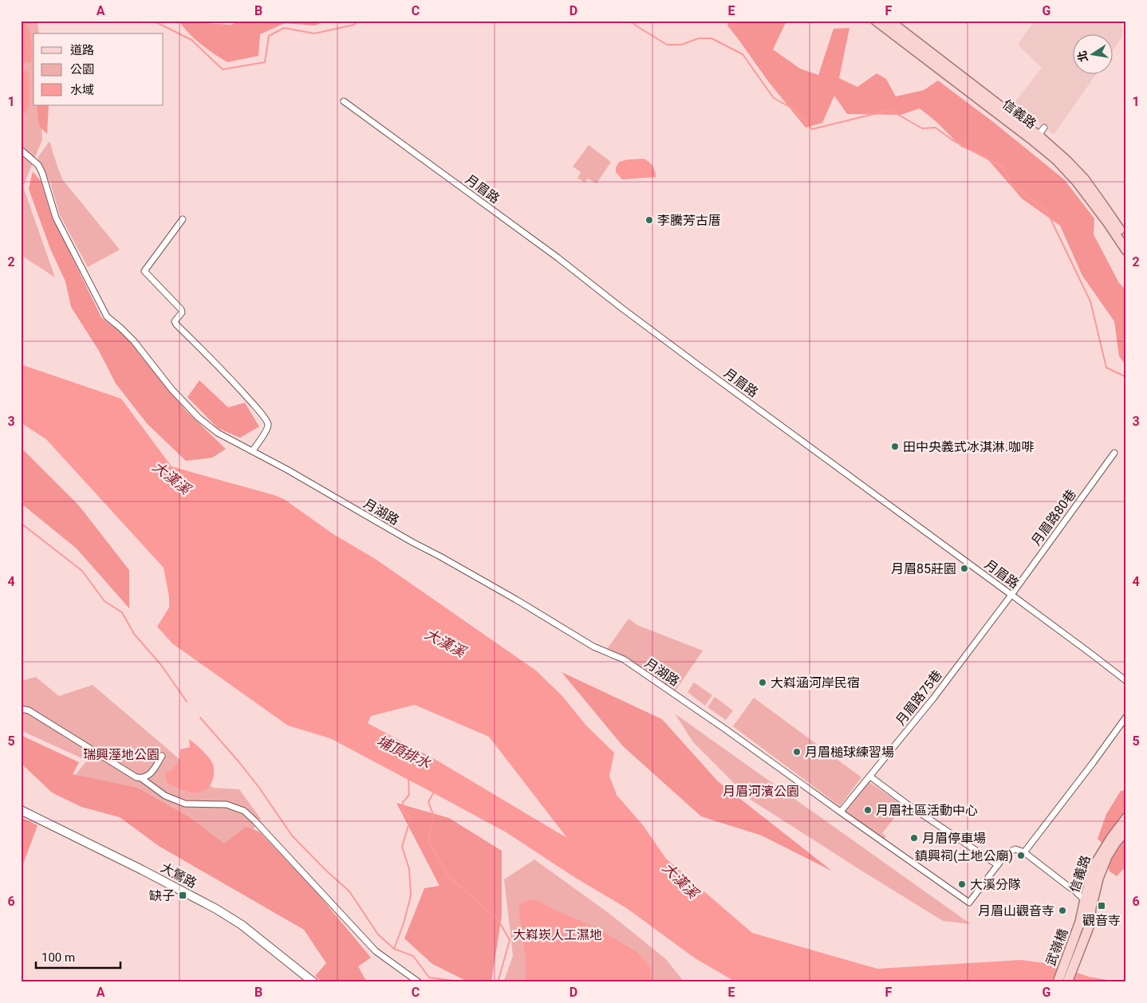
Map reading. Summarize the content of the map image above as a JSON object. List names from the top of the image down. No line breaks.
{"streets":{"main road":["信義路","武嶺橋"],"street":["月眉路","月湖路","月眉路80巷","月眉路75巷","大鶯路"]},"crossings":[["信義路","武嶺橋"],["月眉路","月眉路80巷"],["月眉路","月眉路75巷"],["月湖路","月眉路75巷"],["月眉路80巷","月眉路75巷"]],"water":["大漢溪","埔頂排水"],"parks":["瑞興溼地公園","月眉河濱公園","大嵙崁人工濕地"],"places":{"other":["李騰芳古厝","田中央義式冰淇淋.咖啡","月眉85莊園","大嵙涵河岸民宿","月眉槌球練習場","月眉社區活動中心","月眉停車場","鎮興祠(土地公廟)","大溪分隊","月眉山觀音寺"],"transit":["缺子","觀音寺"]},"legend":["道路","公園","水域"],"scale_bar":"100 m","north":"left","grid":{"columns":["A","B","C","D","E","F","G"],"rows":["1","2","3","4","5","6"]}}
